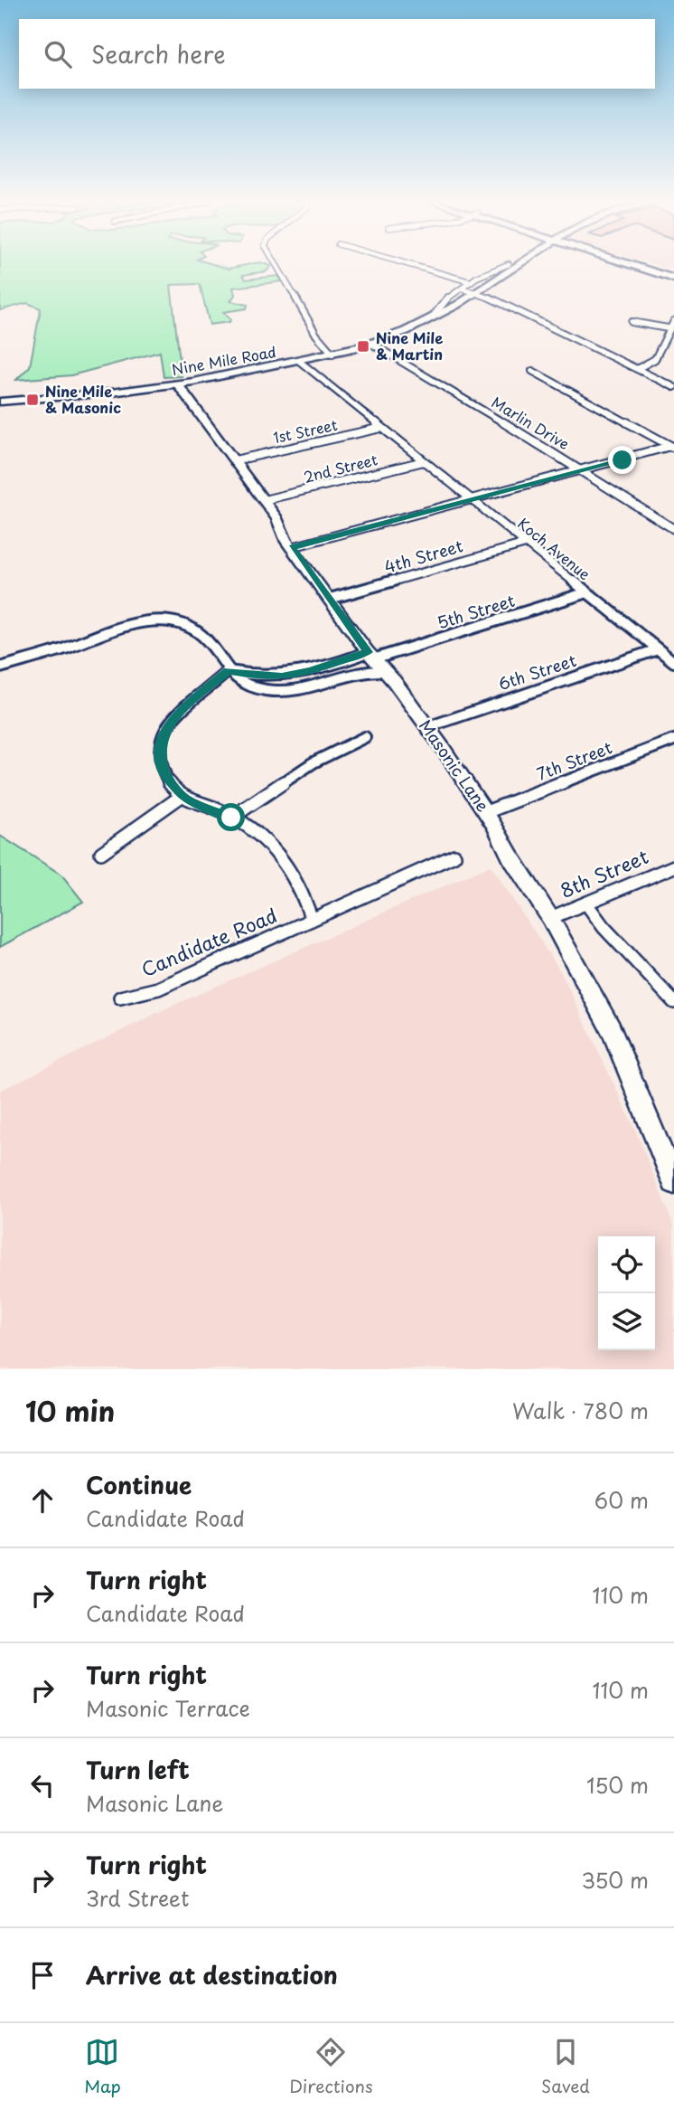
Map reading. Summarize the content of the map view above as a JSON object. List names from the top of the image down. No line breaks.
{"streets":{"main road":["Nine Mile Road","Masonic Lane"],"street":["Marlin Drive","1st Street","2nd Street","Koch Avenue","4th Street","5th Street","6th Street","7th Street","8th Street","Candidate Road"]},"crossings":[["Nine Mile Road","Marlin Drive"],["Nine Mile Road","Koch Avenue"],["Nine Mile Road","Masonic Lane"],["1st Street","Koch Avenue"],["1st Street","Masonic Lane"],["2nd Street","Koch Avenue"],["2nd Street","Masonic Lane"],["Koch Avenue","4th Street"],["Koch Avenue","5th Street"],["Koch Avenue","6th Street"],["4th Street","Masonic Lane"],["5th Street","Masonic Lane"],["6th Street","Masonic Lane"],["7th Street","Masonic Lane"],["Masonic Lane","8th Street"]],"places":{"transit":["Nine Mile & Martin","Nine Mile & Masonic"]},"page":{"search":"Search here","heading":["10 min","Walk · 780 m"],"list":[["Continue","Candidate Road","60 m"],["Turn right","Candidate Road","110 m"],["Turn right","Masonic Terrace","110 m"],["Turn left","Masonic Lane","150 m"],["Turn right","3rd Street","350 m"],"Arrive at destination"],"nav":["Map","Directions","Saved"]}}
